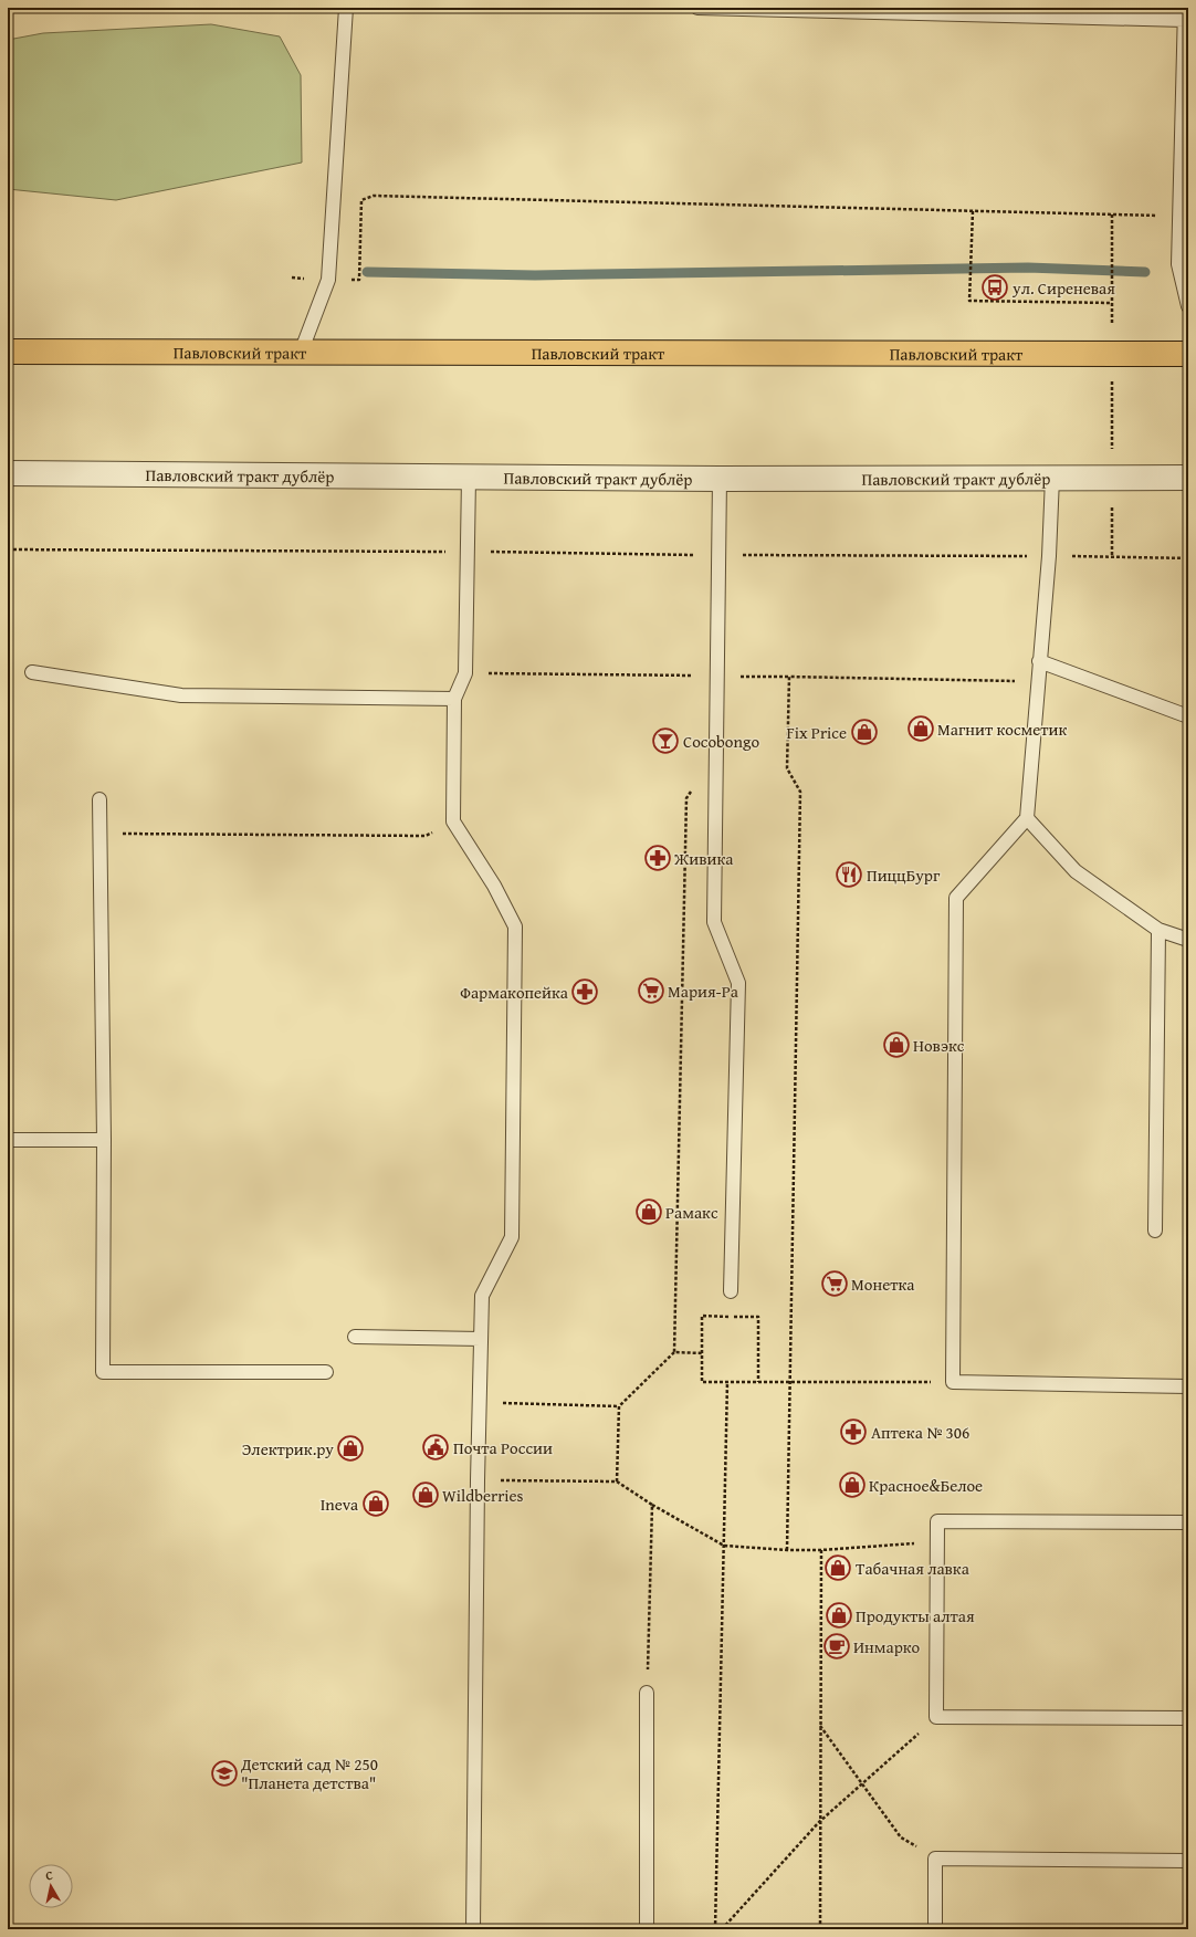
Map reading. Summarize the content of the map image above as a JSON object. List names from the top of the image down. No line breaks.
{"streets":{"main road":["Павловский тракт"],"street":["Павловский тракт дублёр"]},"places":{"bus stop":["ул. Сиреневая"],"shop":["Магнит косметик","Fix Price","Новэкс","Рамакс","Электрик.ру","Красное&Белое","Wildberries","Ineva","Табачная лавка","Продукты алтая"],"bar":["Cocobongo"],"pharmacy":["Живика","Фармакопейка","Аптека № 306"],"restaurant":["ПиццБург"],"supermarket":["Мария-Ра","Монетка"],"public building":["Почта России"],"cafe":["Инмарко"],"school or university":["Детский сад № 250 \"Планета детства\""]},"north":"top"}
